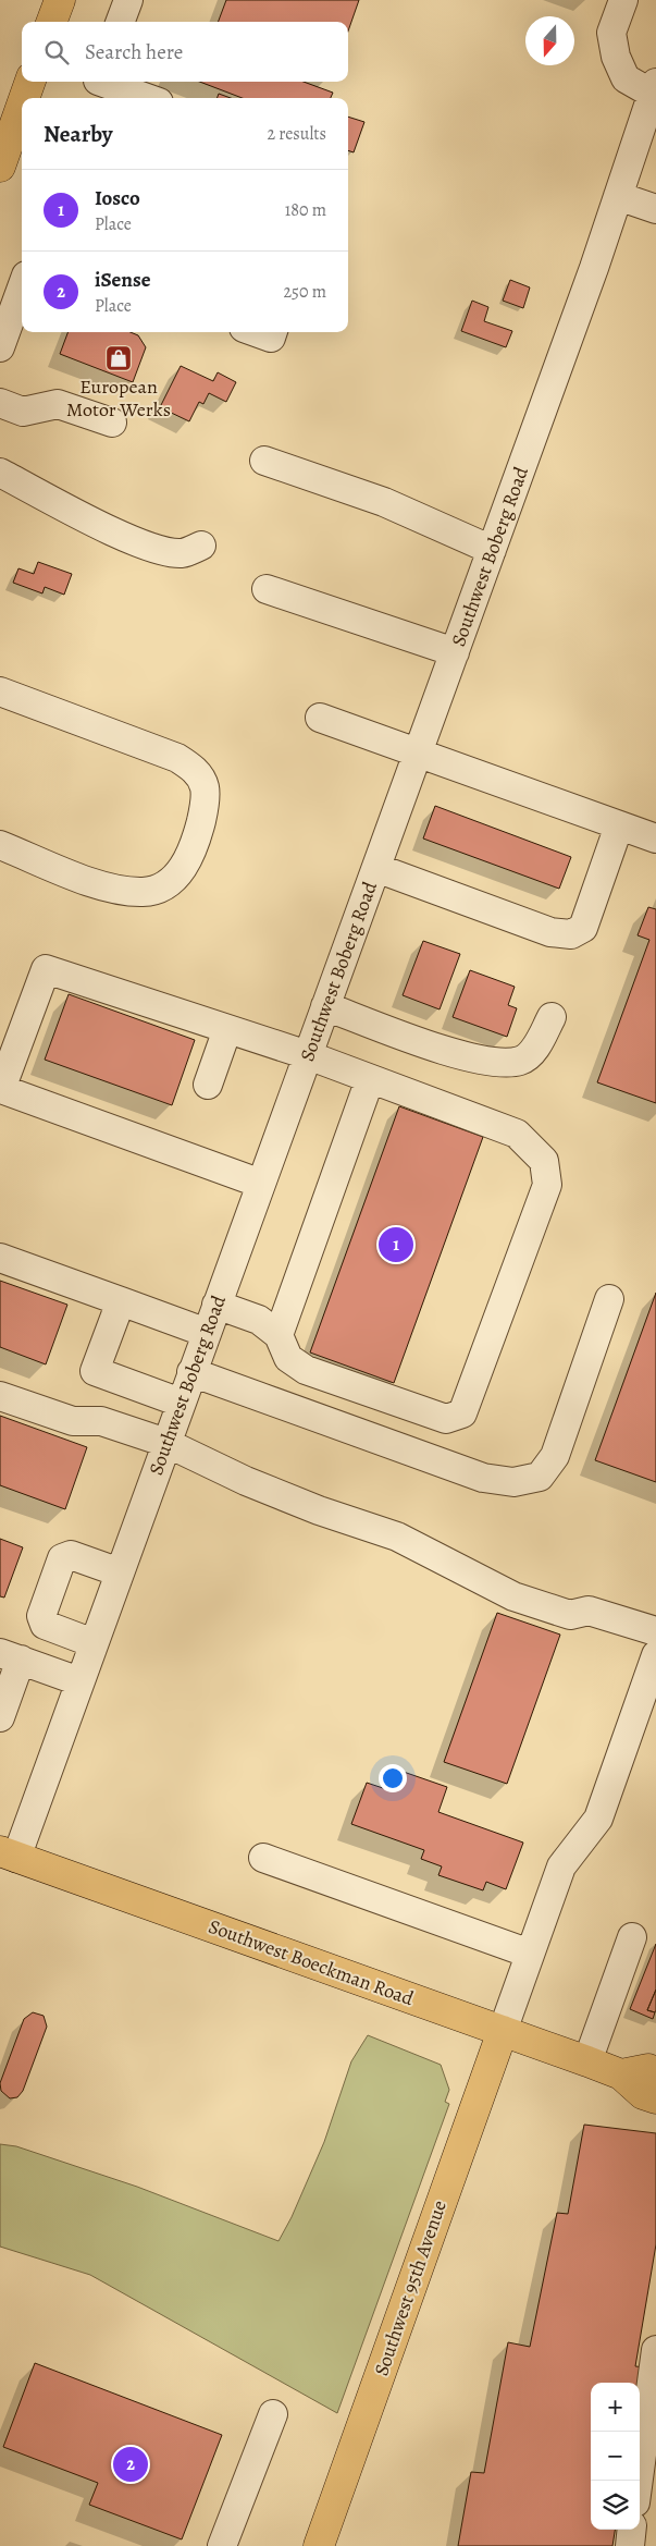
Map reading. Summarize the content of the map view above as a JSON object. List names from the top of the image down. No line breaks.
{"streets":{"main road":["Southwest Boeckman Road","Southwest 95th Avenue"],"street":["Southwest Boberg Road"]},"crossings":[["Southwest Boberg Road","Southwest Boeckman Road"],["Southwest Boeckman Road","Southwest 95th Avenue"]],"places":{"shop":["European Motor Werks"]},"north":"bottom","page":{"search":"Search here","heading":["Nearby","2 results"],"list":[{"mark":"1","name":"Iosco","note":"Place","value":"180 m"},{"mark":"2","name":"iSense","note":"Place","value":"250 m"}],"pins":["1","2"],"map_buttons":["+","−"]}}
